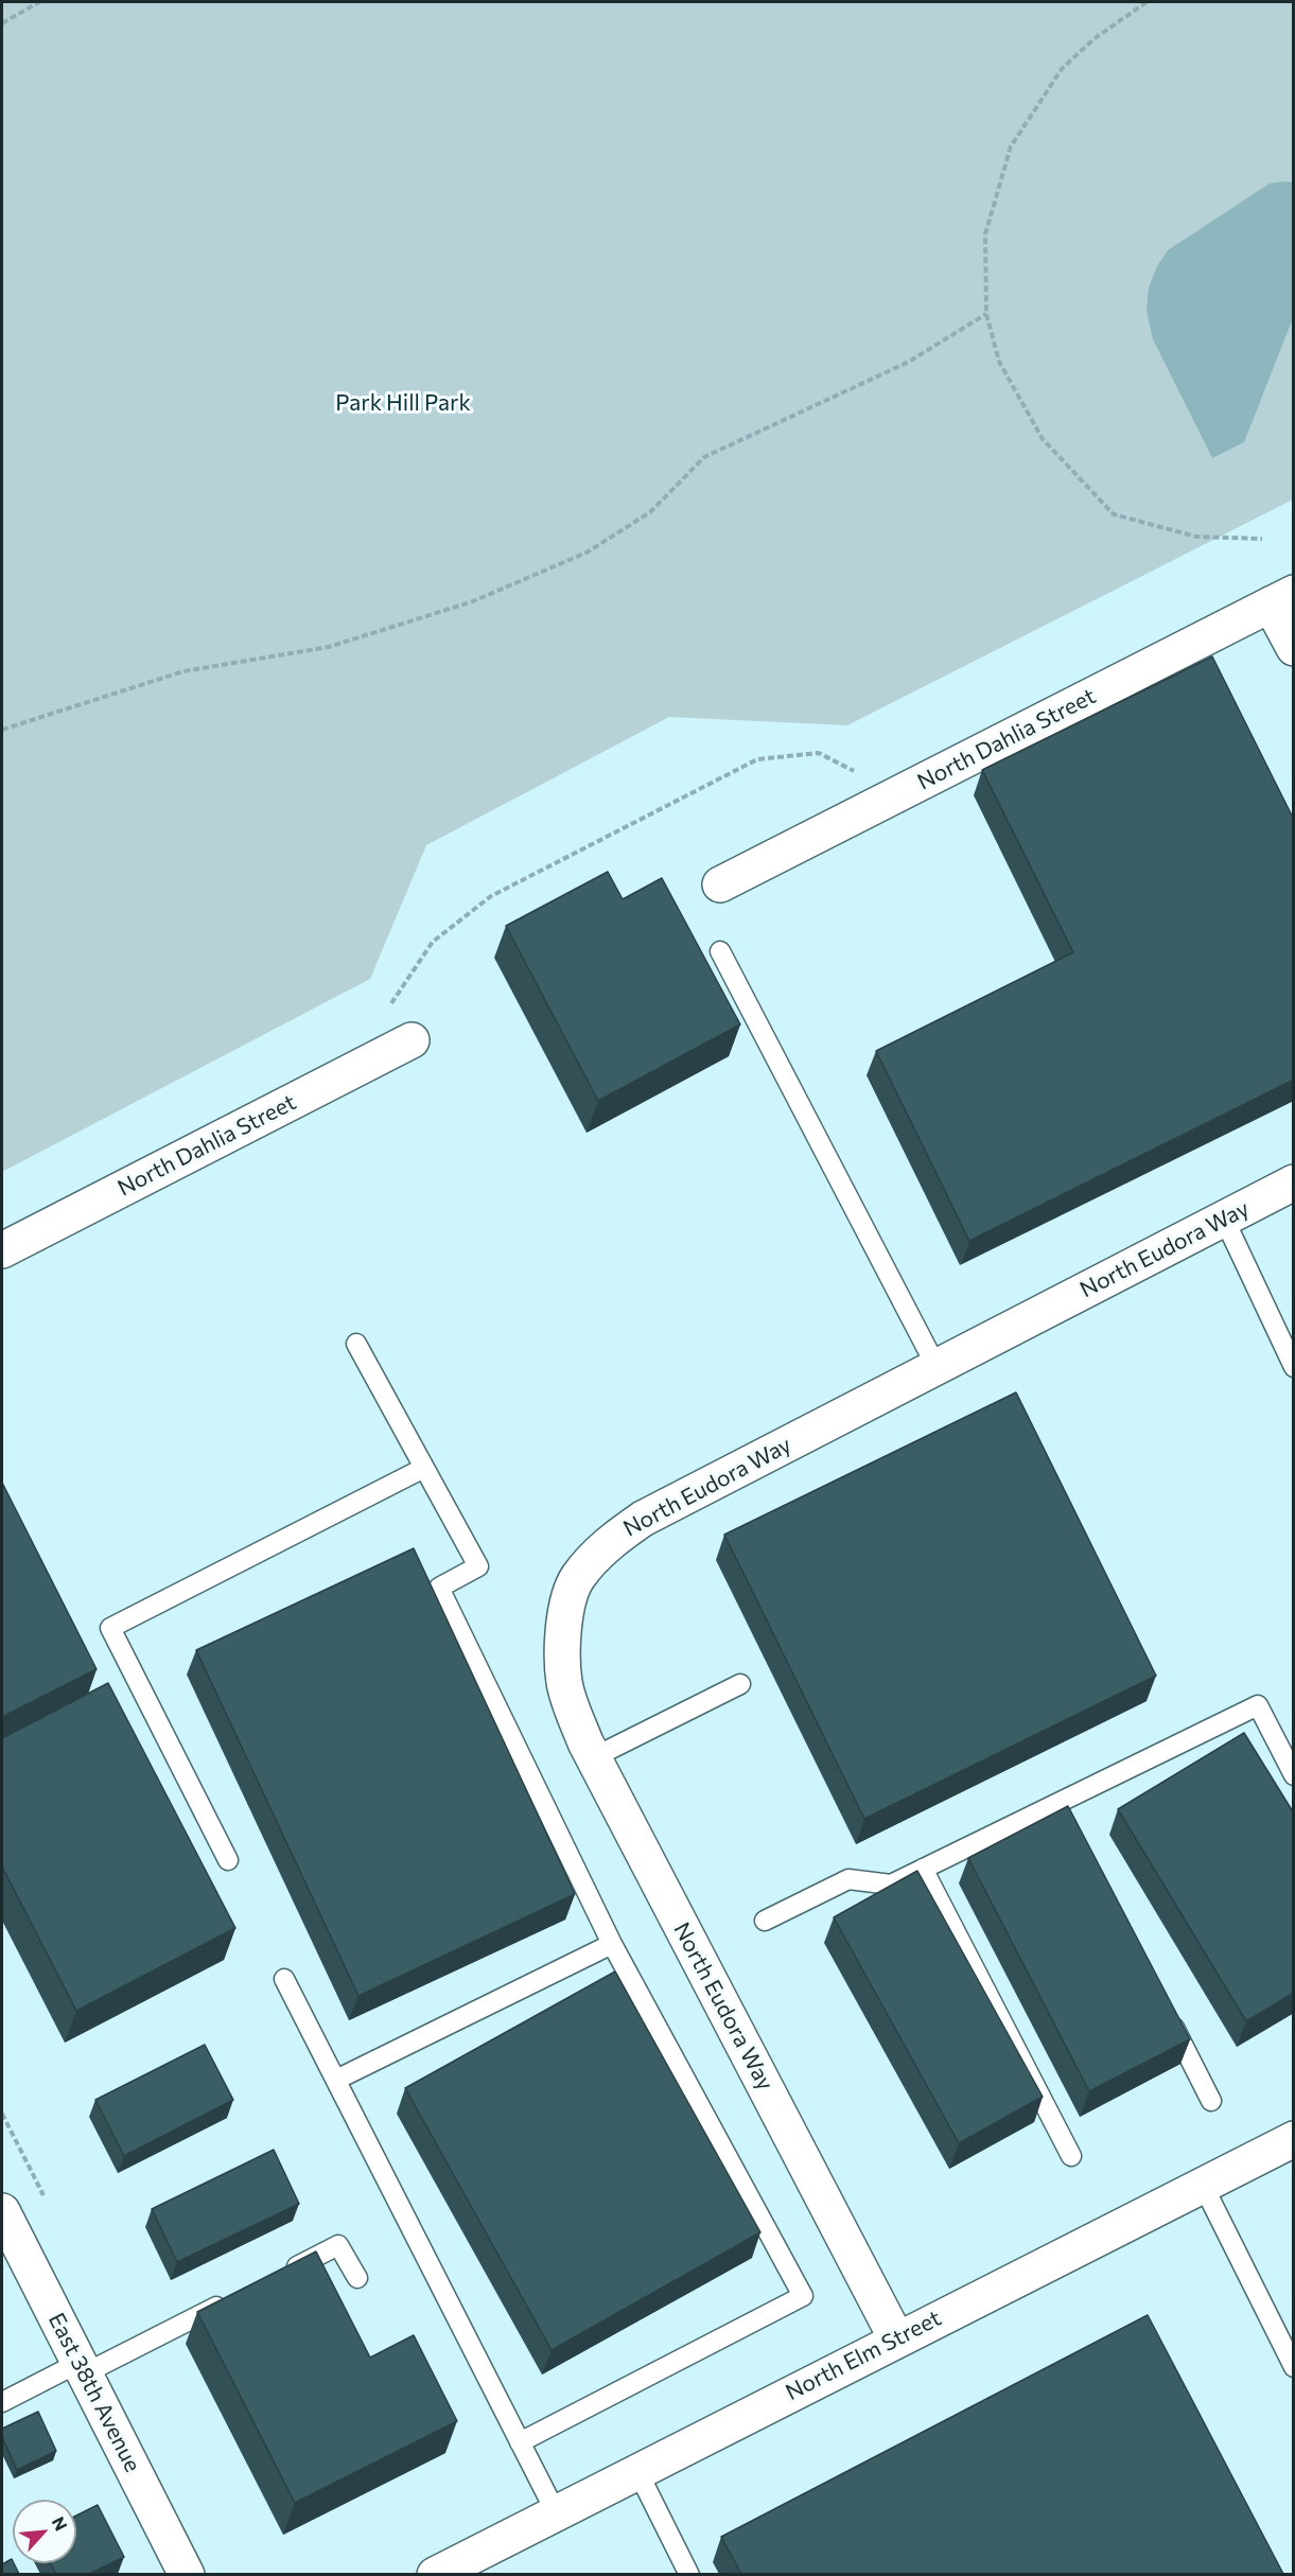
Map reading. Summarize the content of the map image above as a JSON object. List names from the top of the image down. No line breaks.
{"streets":{"street":["North Dahlia Street","North Eudora Way","North Elm Street","East 38th Avenue"]},"crossings":[["North Eudora Way","North Elm Street"]],"parks":["Park Hill Park"],"north":"top right"}
